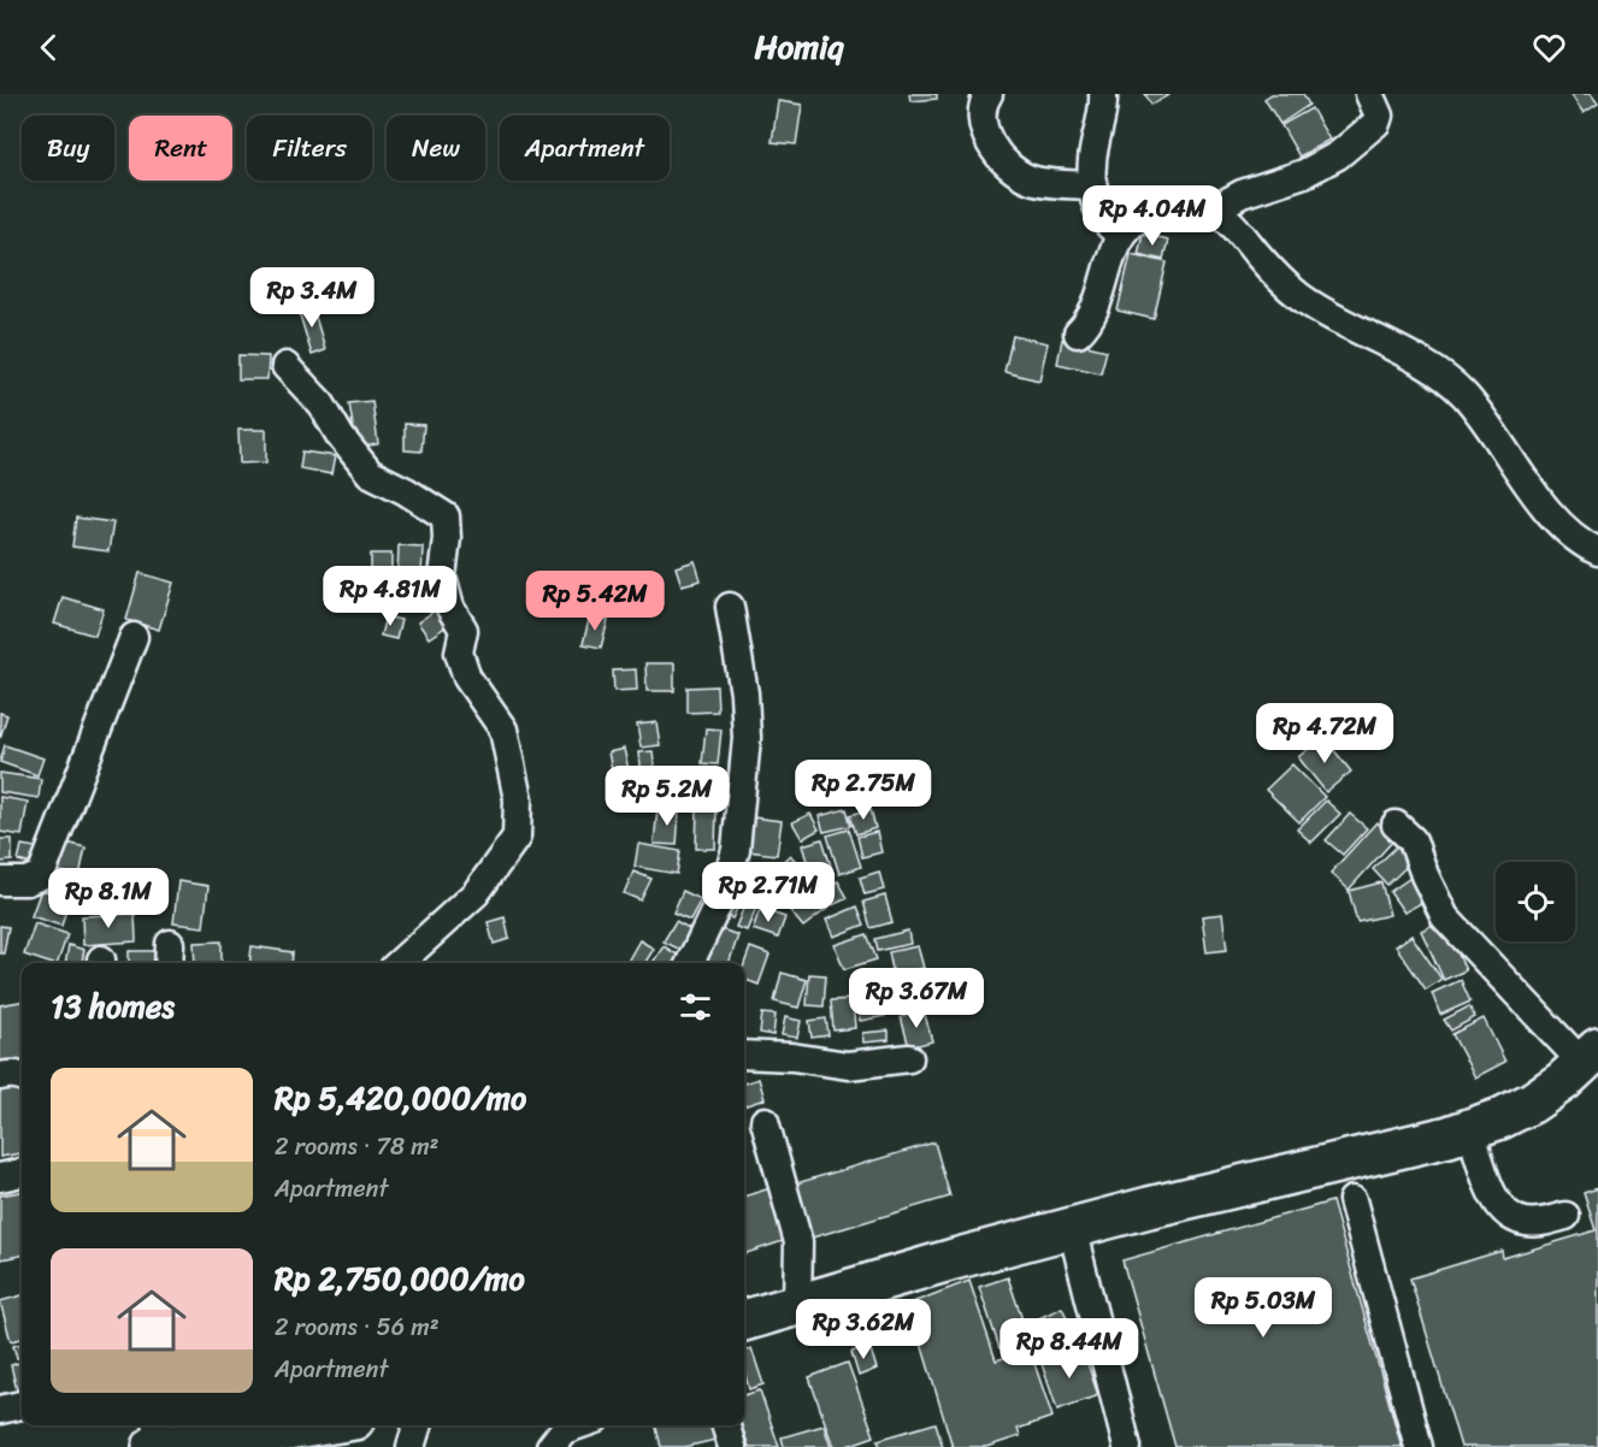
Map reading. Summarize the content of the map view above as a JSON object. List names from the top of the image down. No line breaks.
{"page":{"header":"Homiq","chip":["Buy","Rent","Filters","New","Apartment"],"price":["Rp 4.04M","Rp 3.4M","Rp 4.81M","Rp 5.42M","Rp 4.72M","Rp 2.75M","Rp 5.2M","Rp 2.71M","Rp 8.1M","Rp 3.67M","Rp 5.03M","Rp 3.62M","Rp 8.44M"],"heading":"13 homes","list":[{"name":"Rp 5,420,000/mo","note":"2 rooms · 78 m² · Apartment"},{"name":"Rp 2,750,000/mo","note":"2 rooms · 56 m² · Apartment"}]}}
